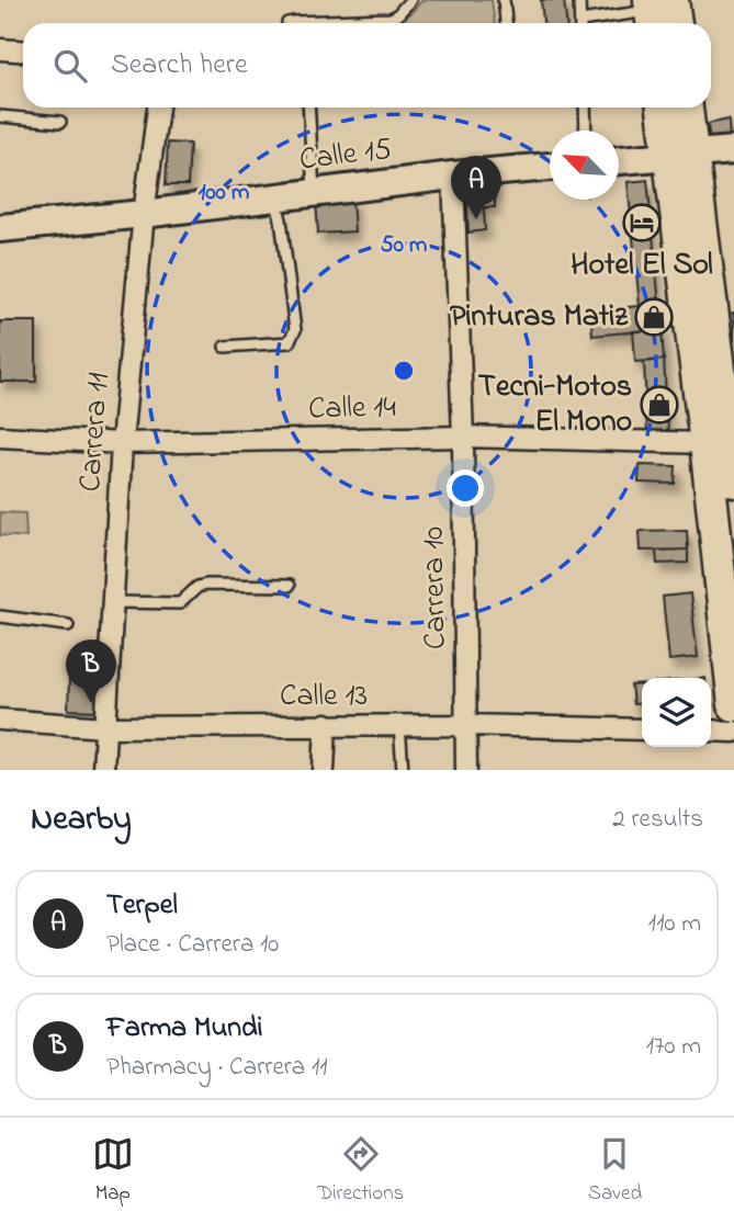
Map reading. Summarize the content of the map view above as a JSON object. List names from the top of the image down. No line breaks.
{"streets":{"street":["Calle 15","Calle 14","Carrera 11","Carrera 10","Calle 13"]},"crossings":[["Calle 15","Carrera 11"],["Calle 15","Carrera 10"],["Calle 14","Carrera 11"],["Calle 14","Carrera 10"],["Carrera 11","Calle 13"],["Carrera 10","Calle 13"]],"places":{"hotel":["Hotel El Sol"],"shop":["Pinturas Matiz","Tecni-Motos El Mono"]},"north":"top left","page":{"search":"Search here","pins":["A","B"],"heading":["Nearby","2 results"],"list":[{"mark":"A","name":"Terpel","note":"Place · Carrera 10","value":"110 m"},{"mark":"B","name":"Farma Mundi","note":"Pharmacy · Carrera 11","value":"170 m"}],"nav":["Map","Directions","Saved"]},"rings":["100 m","50 m"]}
